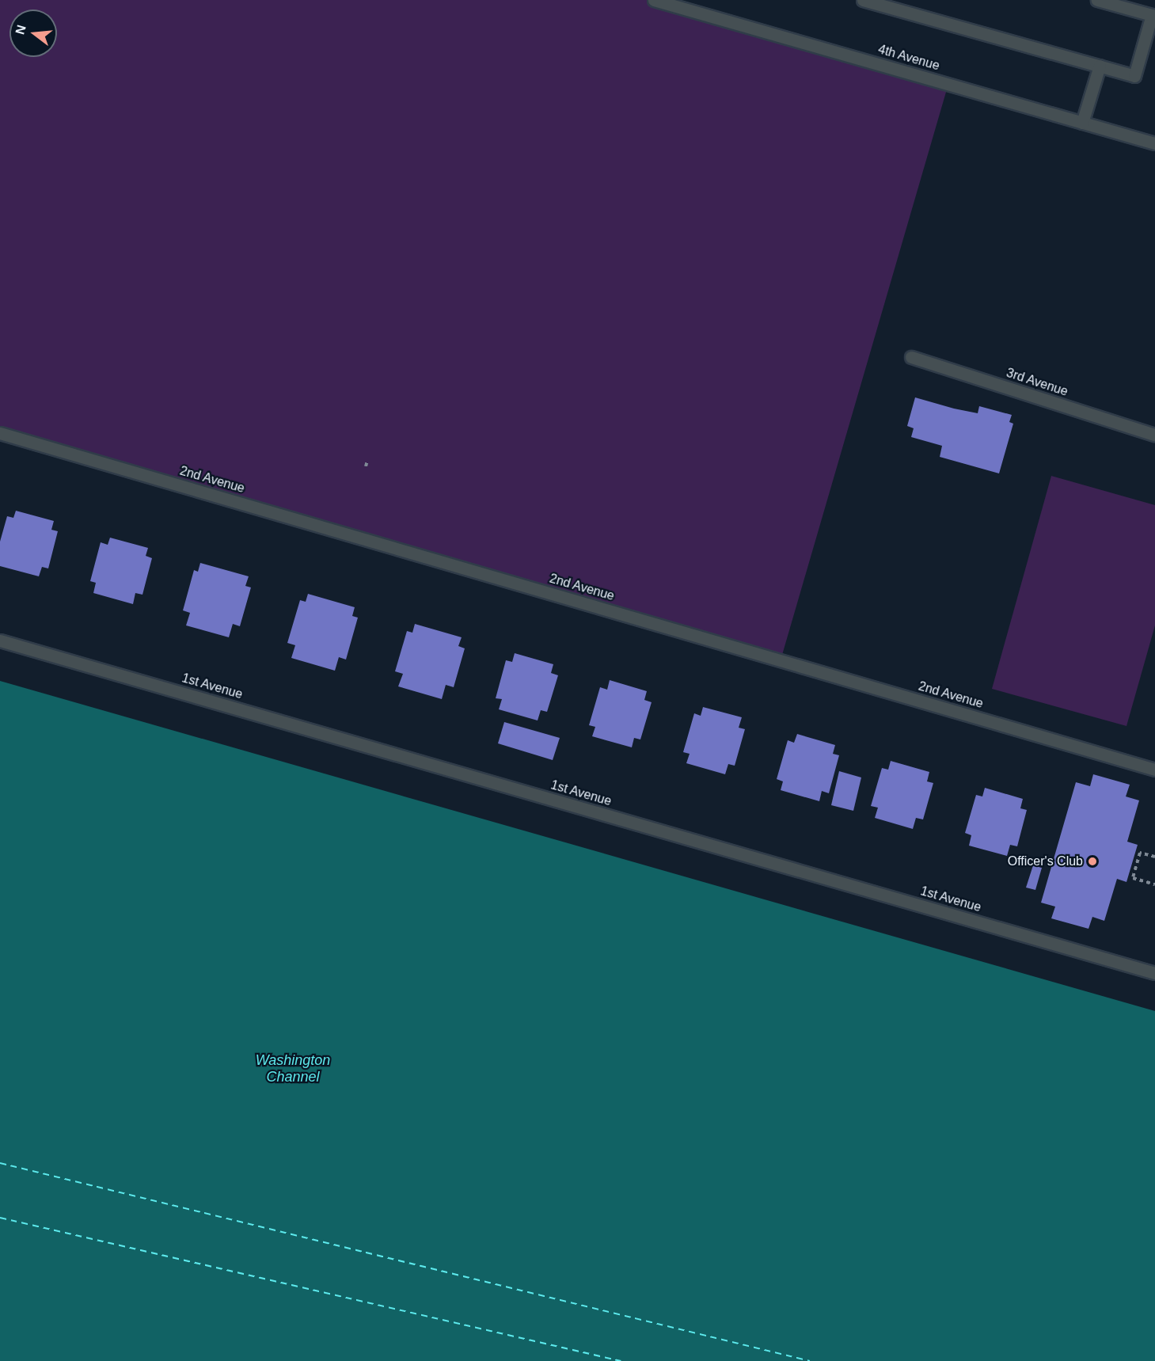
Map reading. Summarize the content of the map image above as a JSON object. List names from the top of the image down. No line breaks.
{"streets":{"lane":["4th Avenue","3rd Avenue","2nd Avenue","1st Avenue"]},"water":["Washington Channel"],"places":["Officer's Club"],"north":"left"}
